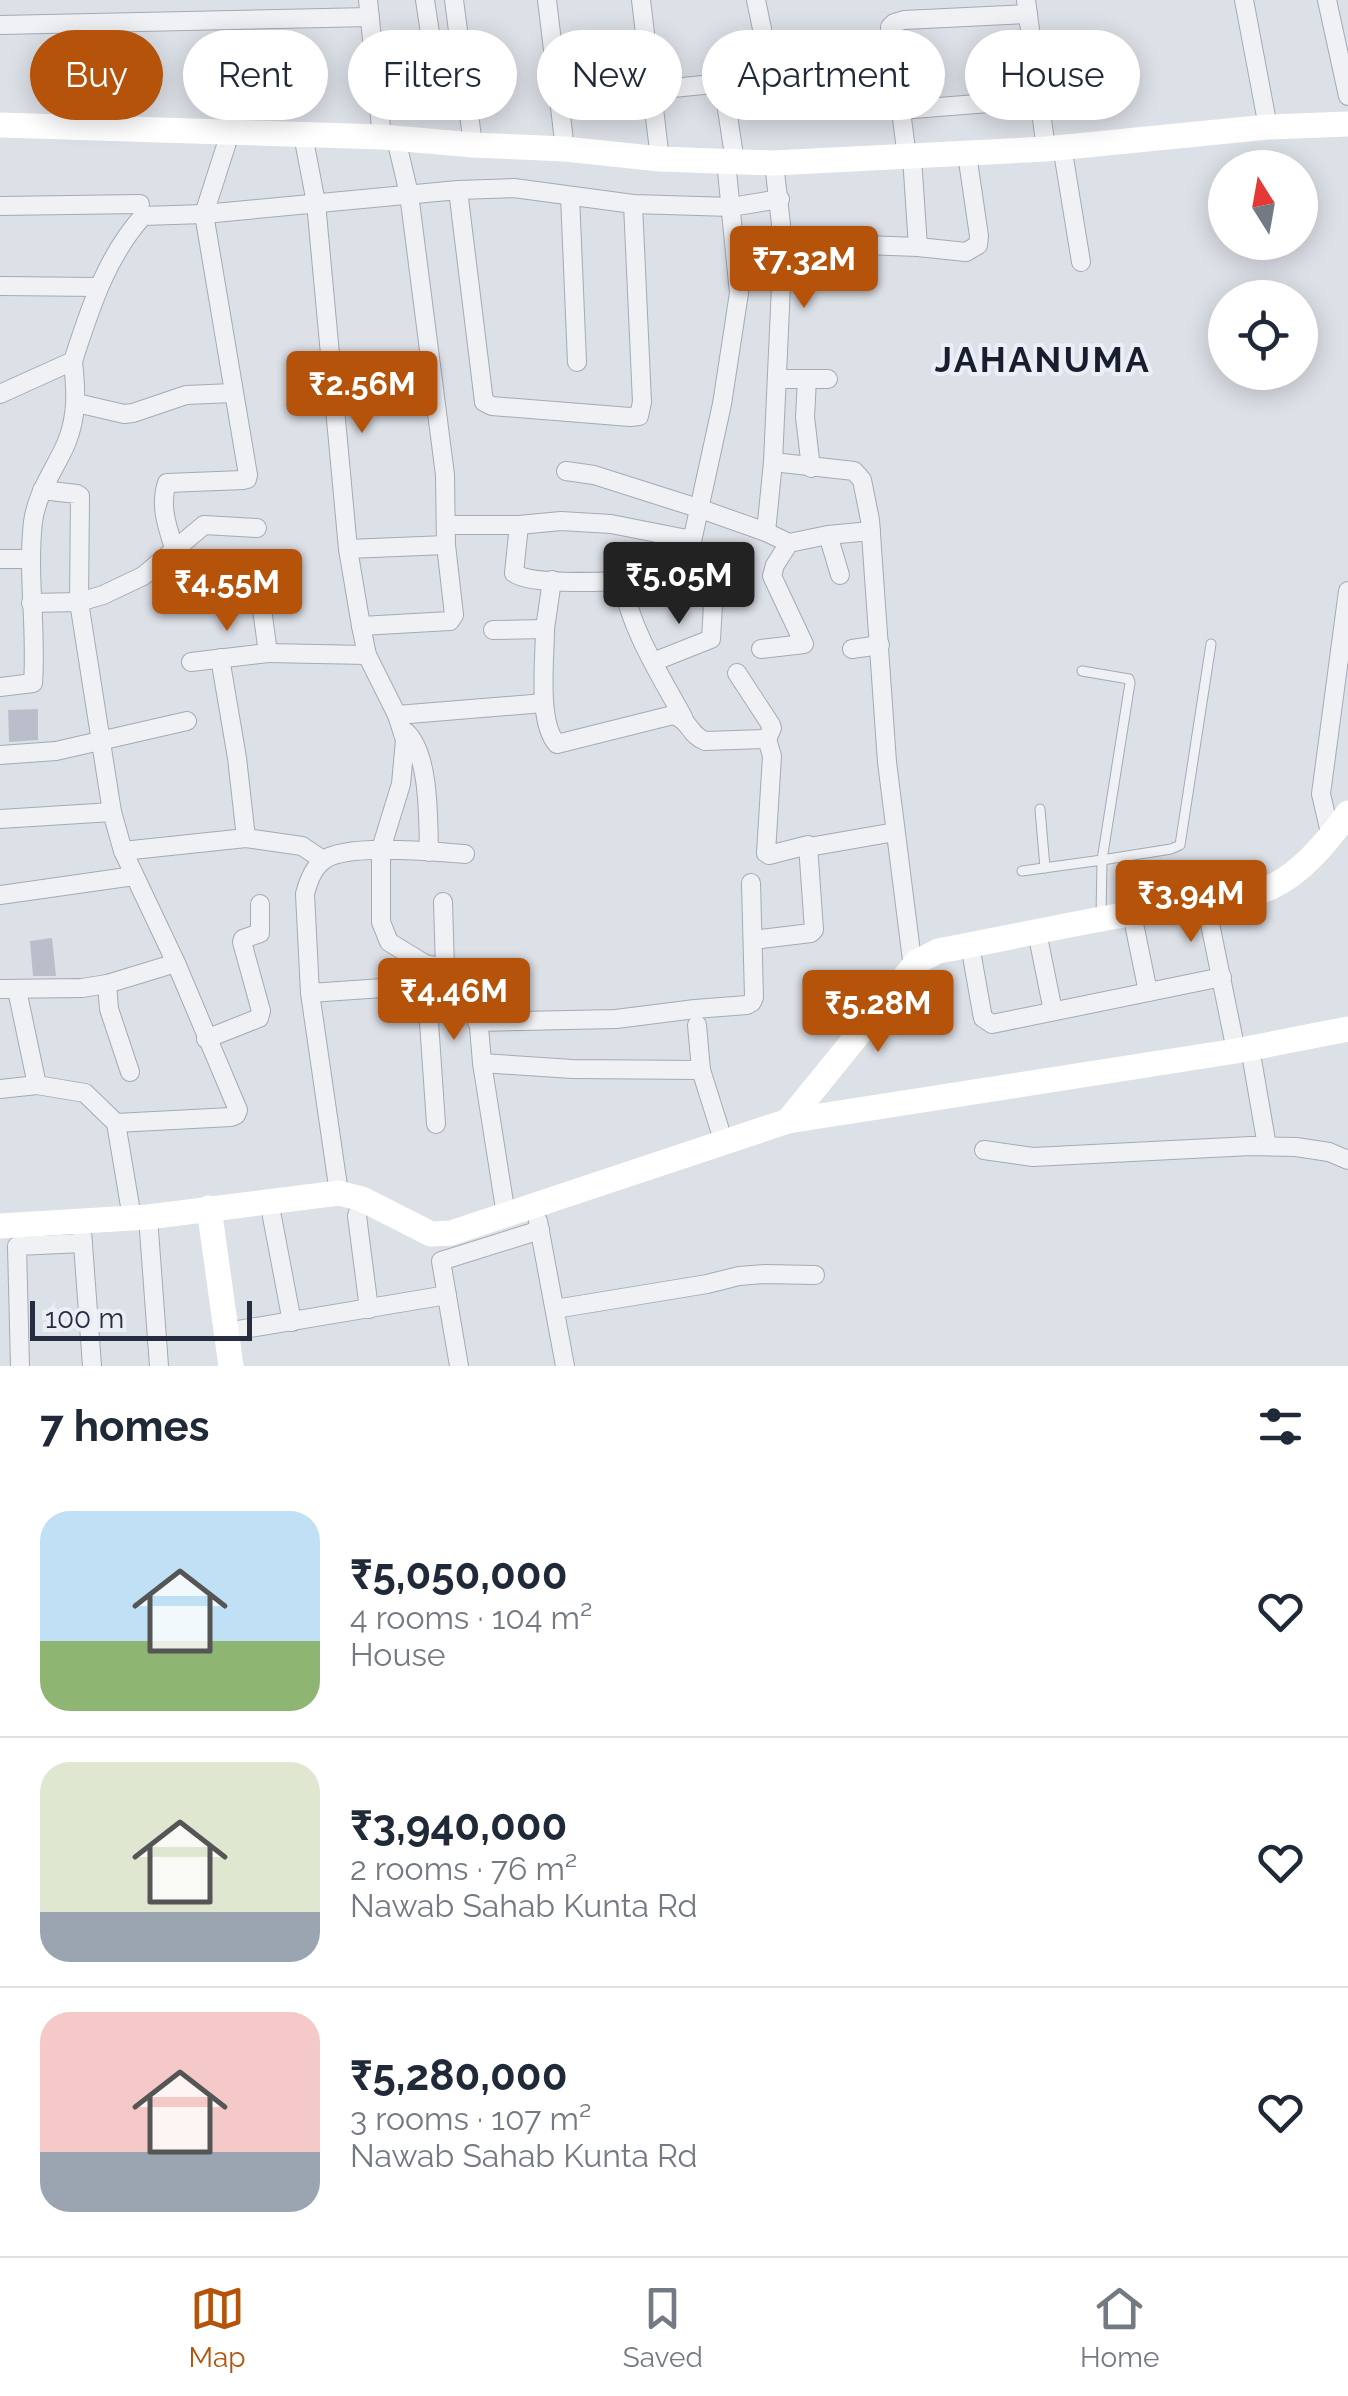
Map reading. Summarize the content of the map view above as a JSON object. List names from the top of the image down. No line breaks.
{"districts":["JAHANUMA"],"scale_bar":"100 m","north":"top","page":{"chip":["Buy","Rent","Filters","New","Apartment","House"],"price":["₹7.32M","₹2.56M","₹5.05M","₹4.55M","₹3.94M","₹4.46M","₹5.28M"],"scale":"100 m","heading":"7 homes","list":[{"name":"₹5,050,000","note":"4 rooms · 104 m² · House"},{"name":"₹3,940,000","note":"2 rooms · 76 m² · Nawab Sahab Kunta Rd"},{"name":"₹5,280,000","note":"3 rooms · 107 m² · Nawab Sahab Kunta Rd"}],"tabs":["Map","Saved","Home"]}}
